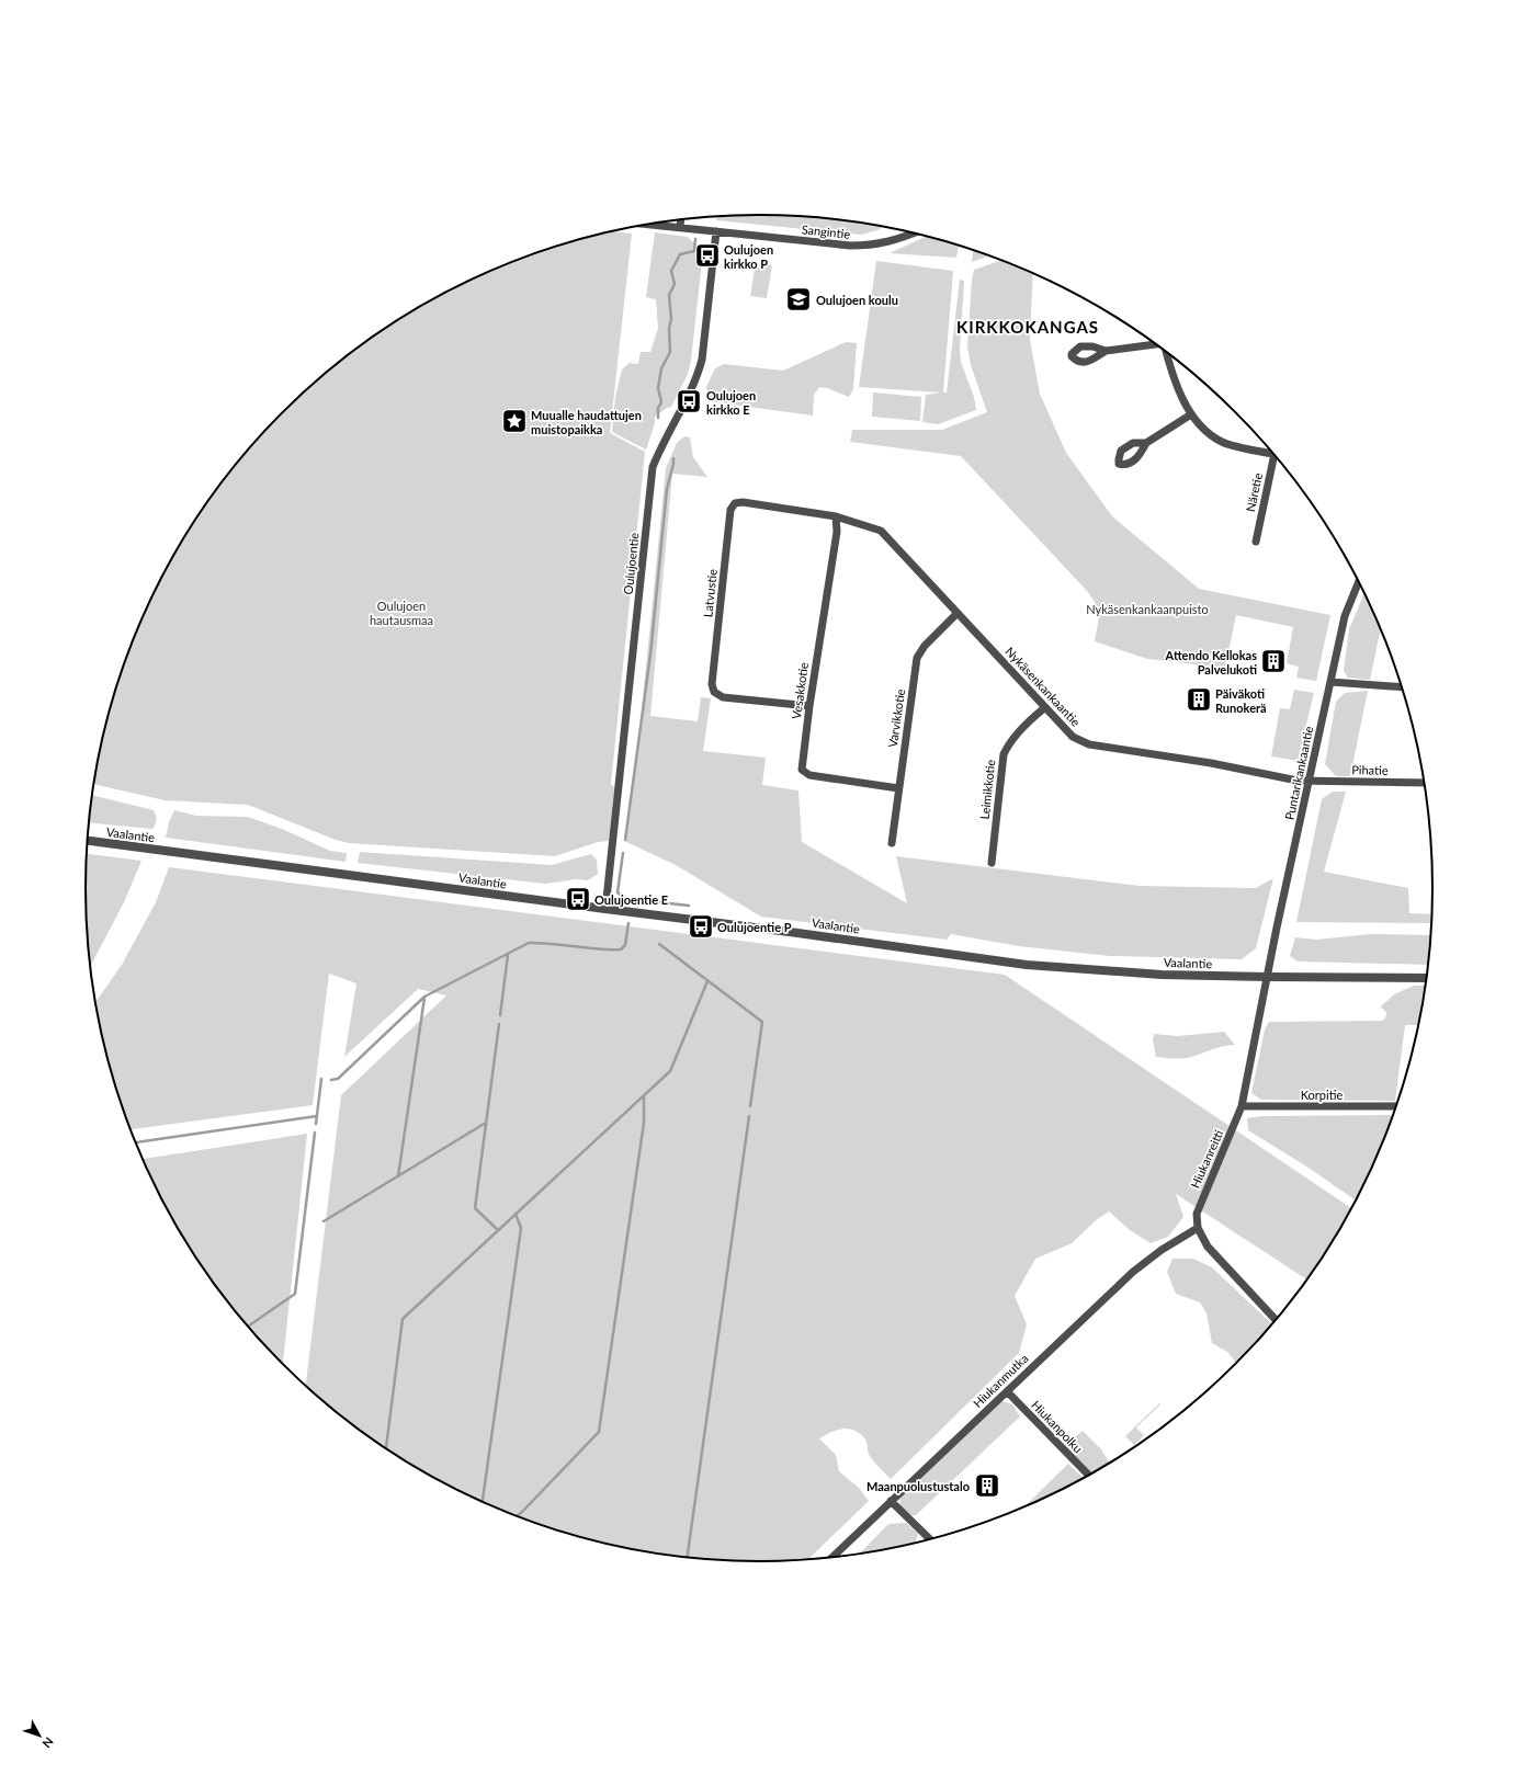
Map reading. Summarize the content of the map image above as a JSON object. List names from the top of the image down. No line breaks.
{"streets":{"street":["Sangintie","Näretie","Oulujoentie","Latvustie","Nykäsenkankaantie","Vesakkotie","Varvikkotie","Pihatie","Puntarikankaantie","Leimikkotie","Vaalantie","Korpitie","Hiukanreitti","Hiukanmutka","Hiukanpolku"]},"crossings":[["Sangintie","Oulujoentie"],["Oulujoentie","Vaalantie"],["Latvustie","Nykäsenkankaantie"],["Latvustie","Vesakkotie"],["Nykäsenkankaantie","Vesakkotie"],["Nykäsenkankaantie","Varvikkotie"],["Nykäsenkankaantie","Pihatie"],["Nykäsenkankaantie","Puntarikankaantie"],["Nykäsenkankaantie","Leimikkotie"],["Vesakkotie","Varvikkotie"],["Pihatie","Puntarikankaantie"],["Puntarikankaantie","Vaalantie"],["Puntarikankaantie","Hiukanreitti"],["Vaalantie","Hiukanreitti"],["Korpitie","Hiukanreitti"],["Hiukanreitti","Hiukanmutka"],["Hiukanmutka","Hiukanpolku"]],"districts":["KIRKKOKANGAS"],"parks":["Oulujoen hautausmaa","Nykäsenkankaanpuisto"],"places":{"bus stop":["Oulujoen kirkko P","Oulujoen kirkko E","Oulujoentie E","Oulujoentie P"],"school or university":["Oulujoen koulu"],"place":["Muualle haudattujen muistopaikka"],"building":["Attendo Kellokas Palvelukoti","Päiväkoti Runokerä","Maanpuolustustalo"]},"north":"bottom right"}
